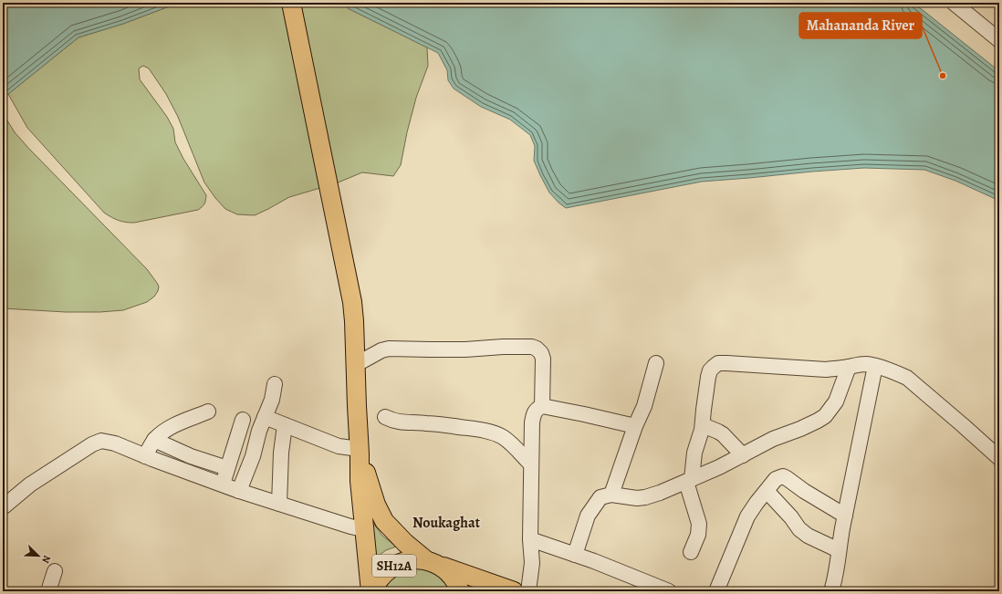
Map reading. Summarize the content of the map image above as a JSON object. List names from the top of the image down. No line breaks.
{"streets":{"main road":["SH12A"]},"districts":["Noukaghat"],"places":["Mahananda River"],"north":"bottom right"}
